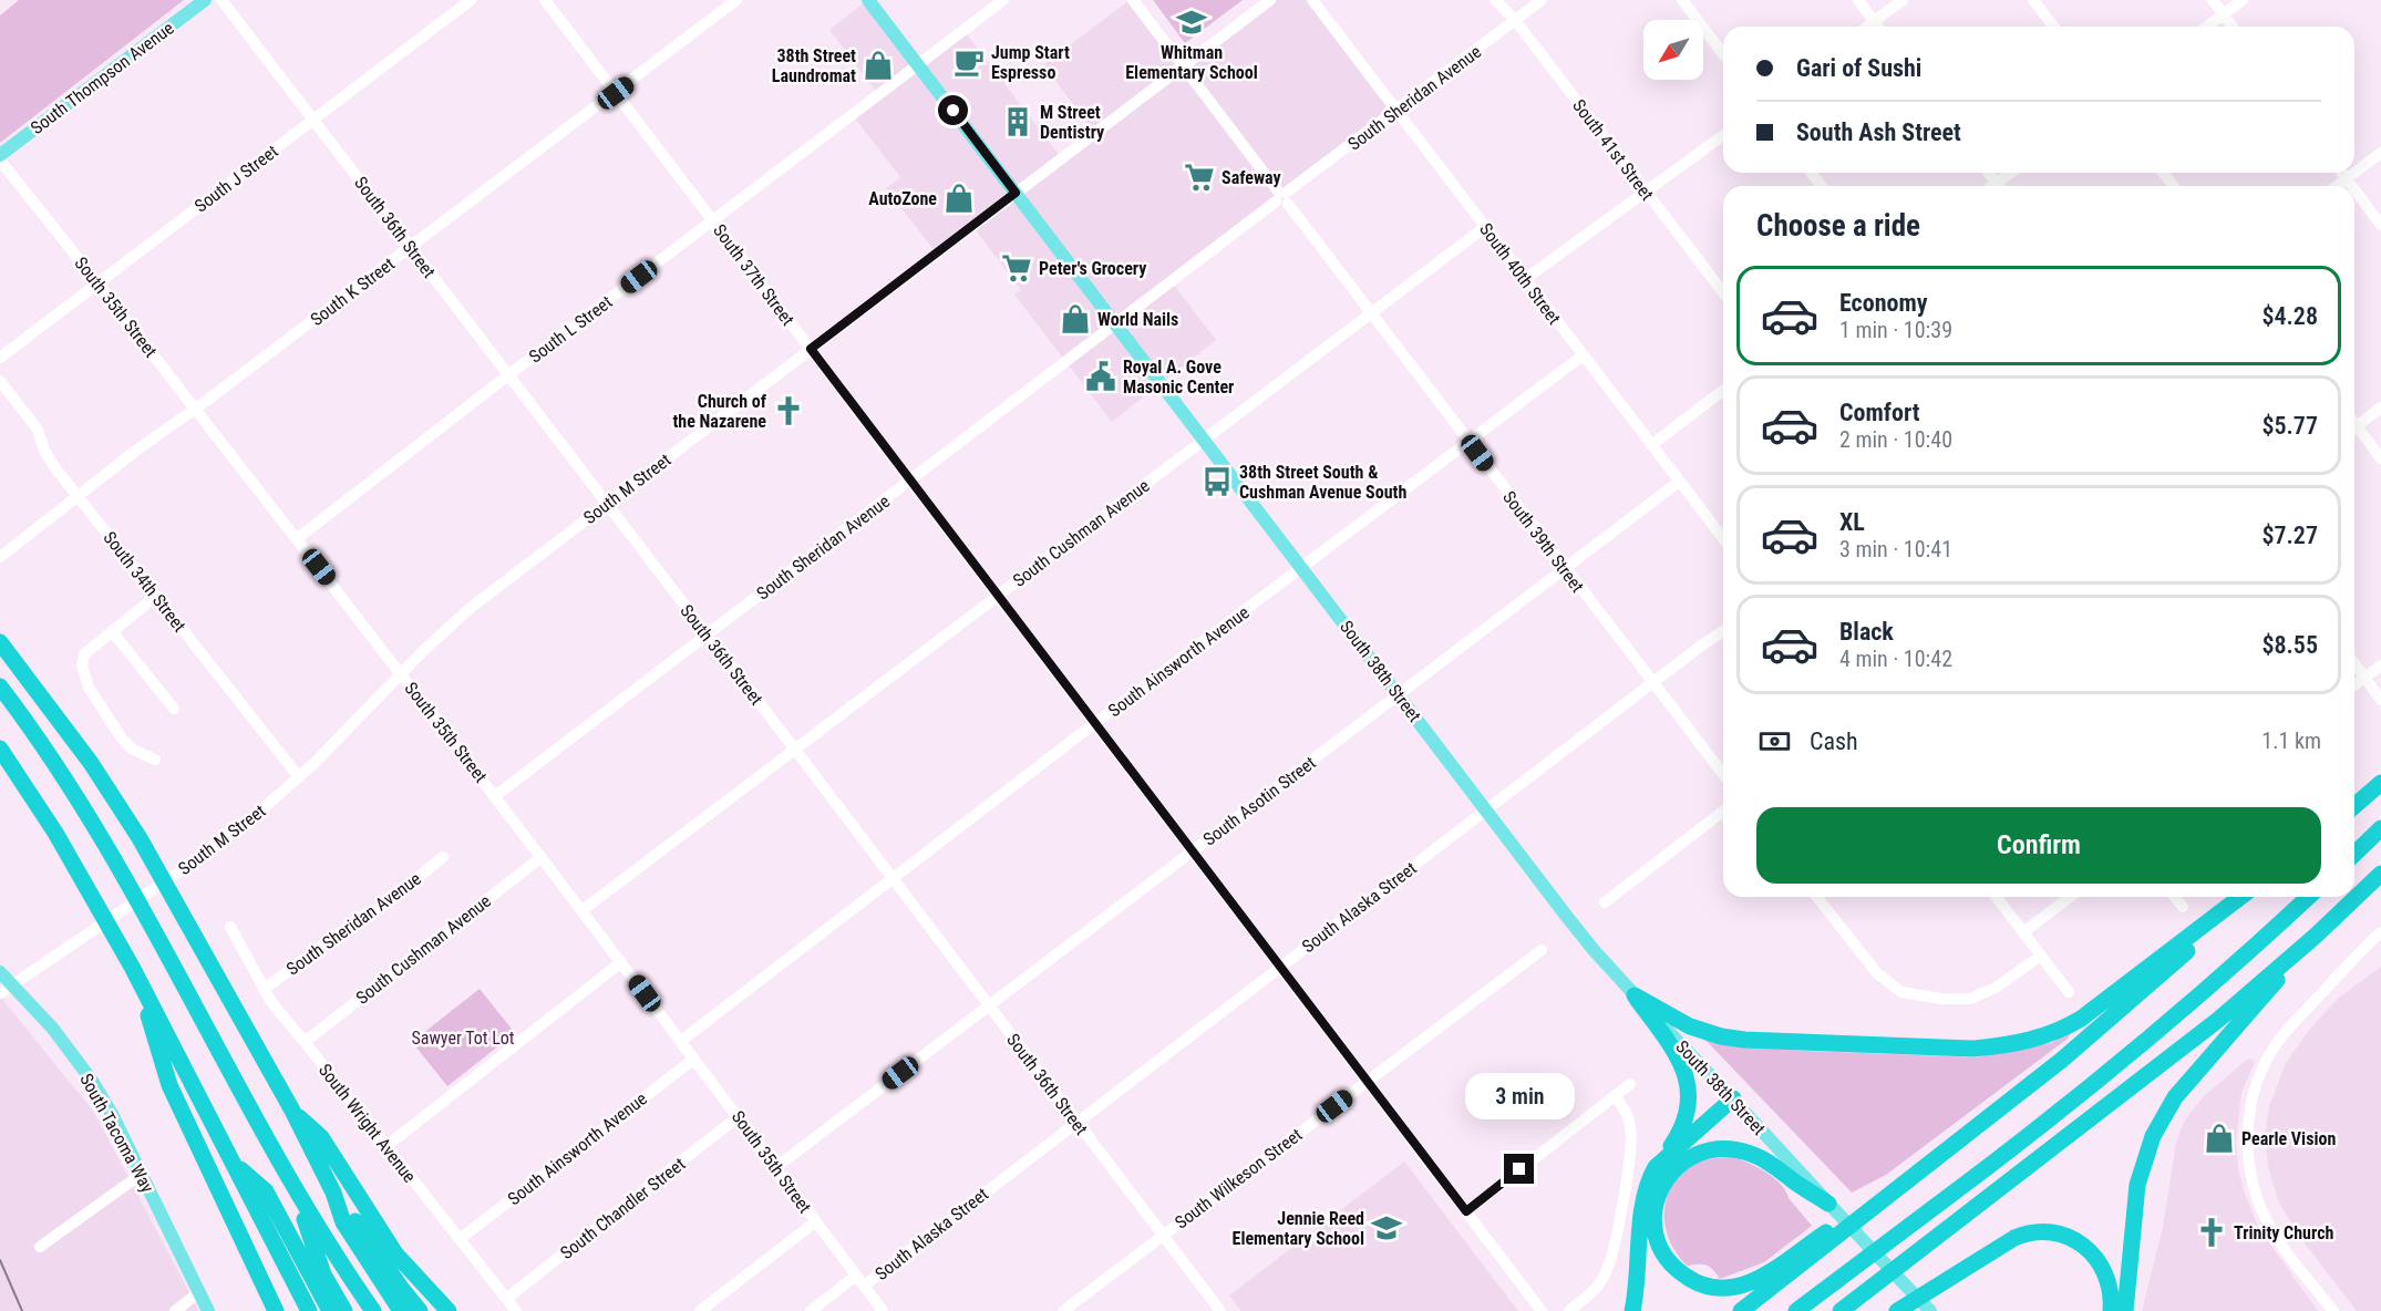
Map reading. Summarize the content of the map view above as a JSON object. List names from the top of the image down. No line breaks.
{"streets":{"main road":["South Thompson Avenue","South 38th Street","South Tacoma Way"],"street":["South Sheridan Avenue","South 41st Street","South J Street","South 36th Street","South 40th Street","South 37th Street","South K Street","South 35th Street","South L Street","South M Street","South Cushman Avenue","South 39th Street","South 34th Street","South Ainsworth Avenue","South Asotin Street","South Alaska Street","South Wright Avenue","South Wilkeson Street","South Chandler Street"]},"crossings":[["South Sheridan Avenue","South 41st Street"],["South Sheridan Avenue","South 36th Street"],["South Sheridan Avenue","South 40th Street"],["South Sheridan Avenue","South 37th Street"],["South Sheridan Avenue","South 35th Street"],["South Sheridan Avenue","South 39th Street"],["South Sheridan Avenue","South 38th Street"],["South Sheridan Avenue","South Wright Avenue"],["South J Street","South 36th Street"],["South J Street","South 35th Street"],["South 36th Street","South K Street"],["South 36th Street","South L Street"],["South 36th Street","South M Street"],["South 36th Street","South Cushman Avenue"],["South 36th Street","South Ainsworth Avenue"],["South 36th Street","South Asotin Street"],["South 36th Street","South Alaska Street"],["South 36th Street","South Wilkeson Street"],["South 40th Street","South Cushman Avenue"],["South 40th Street","South Ainsworth Avenue"],["South 40th Street","South Asotin Street"],["South 37th Street","South K Street"],["South 37th Street","South L Street"],["South 37th Street","South M Street"],["South 37th Street","South Cushman Avenue"],["South 37th Street","South Ainsworth Avenue"],["South 37th Street","South Asotin Street"],["South 37th Street","South Alaska Street"],["South 37th Street","South Wilkeson Street"],["South K Street","South 35th Street"],["South K Street","South 34th Street"],["South 35th Street","South L Street"],["South 35th Street","South M Street"],["South 35th Street","South Cushman Avenue"],["South 35th Street","South Ainsworth Avenue"],["South 35th Street","South Asotin Street"],["South 35th Street","South Alaska Street"],["South 35th Street","South Chandler Street"],["South L Street","South 38th Street"],["South M Street","South 39th Street"],["South M Street","South 34th Street"],["South M Street","South 38th Street"],["South M Street","South Tacoma Way"],["South Cushman Avenue","South 39th Street"],["South Cushman Avenue","South 38th Street"],["South Cushman Avenue","South Wright Avenue"],["South 39th Street","South Ainsworth Avenue"],["South 39th Street","South Asotin Street"],["South 39th Street","South Alaska Street"],["South Ainsworth Avenue","South 38th Street"],["South Ainsworth Avenue","South Wright Avenue"],["South 38th Street","South Asotin Street"],["South 38th Street","South Alaska Street"],["South Wright Avenue","South Chandler Street"]],"parks":["Sawyer Tot Lot"],"places":{"school or university":["Whitman Elementary School","Jennie Reed Elementary School"],"cafe":["Jump Start Espresso"],"shop":["38th Street Laundromat","AutoZone","World Nails","Pearle Vision"],"building":["M Street Dentistry"],"supermarket":["Safeway","Peter's Grocery"],"public building":["Royal A. Gove Masonic Center"],"church":["Church of the Nazarene","Trinity Church"],"bus stop":["38th Street South & Cushman Avenue South"]},"north":"bottom left","page":{"banner":["Gari of Sushi","South Ash Street"],"heading":"Choose a ride","list":[{"name":"Economy","note":"1 min · 10:39","value":"$4.28"},{"name":"Comfort","note":"2 min · 10:40","value":"$5.77"},{"name":"XL","note":"3 min · 10:41","value":"$7.27"},{"name":"Black","note":"4 min · 10:42","value":"$8.55"}],"pay":["Cash","1.1 km"],"buttons":"Confirm","bubble":"3 min"}}
